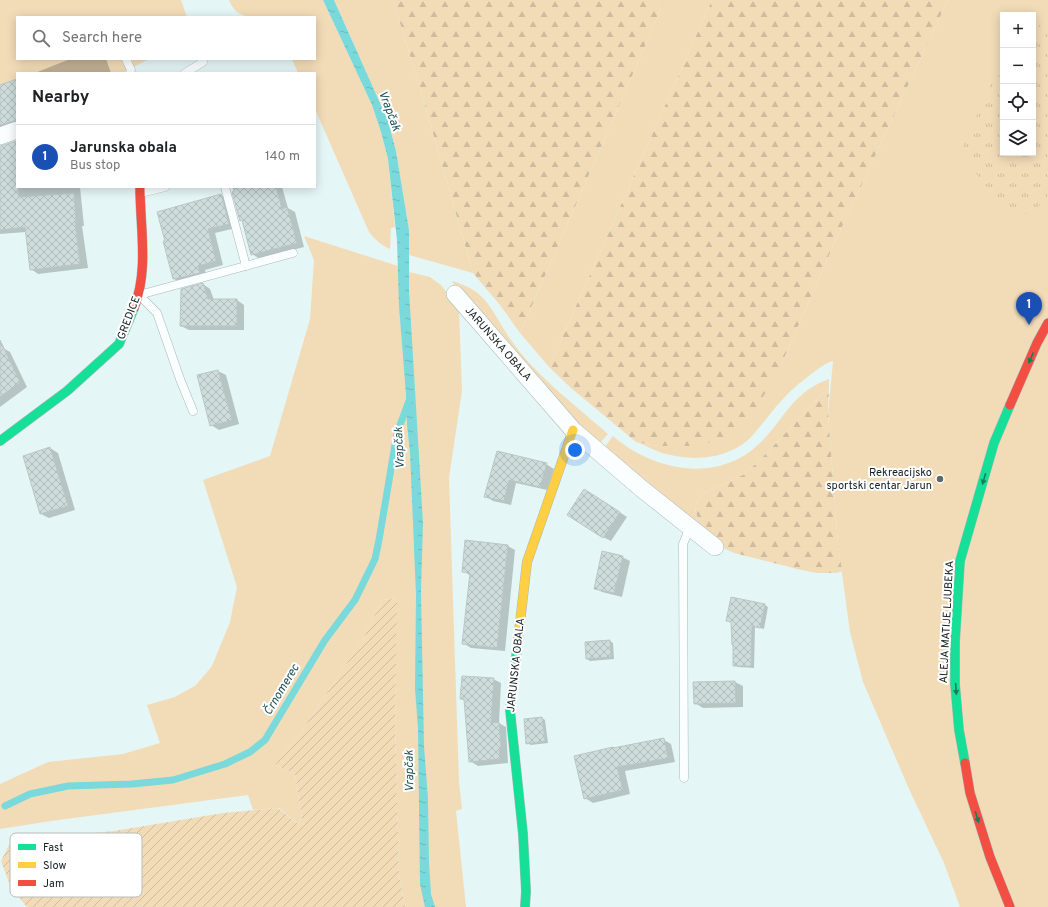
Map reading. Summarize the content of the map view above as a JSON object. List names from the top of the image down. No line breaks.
{"streets":{"street":["GREDICE","JARUNSKA OBALA","ALEJA MATIJE LJUBEKA"]},"one_way":["ALEJA MATIJE LJUBEKA"],"water":["Vrapčak","Črnomerec"],"places":["Rekreacijsko sportski centar Jarun"],"legend":["Fast","Slow","Jam"],"page":{"map_buttons":["+","−"],"search":"Search here","heading":"Nearby","list":[{"mark":"1","name":"Jarunska obala","note":"Bus stop","value":"140 m"}],"pins":"1"}}
